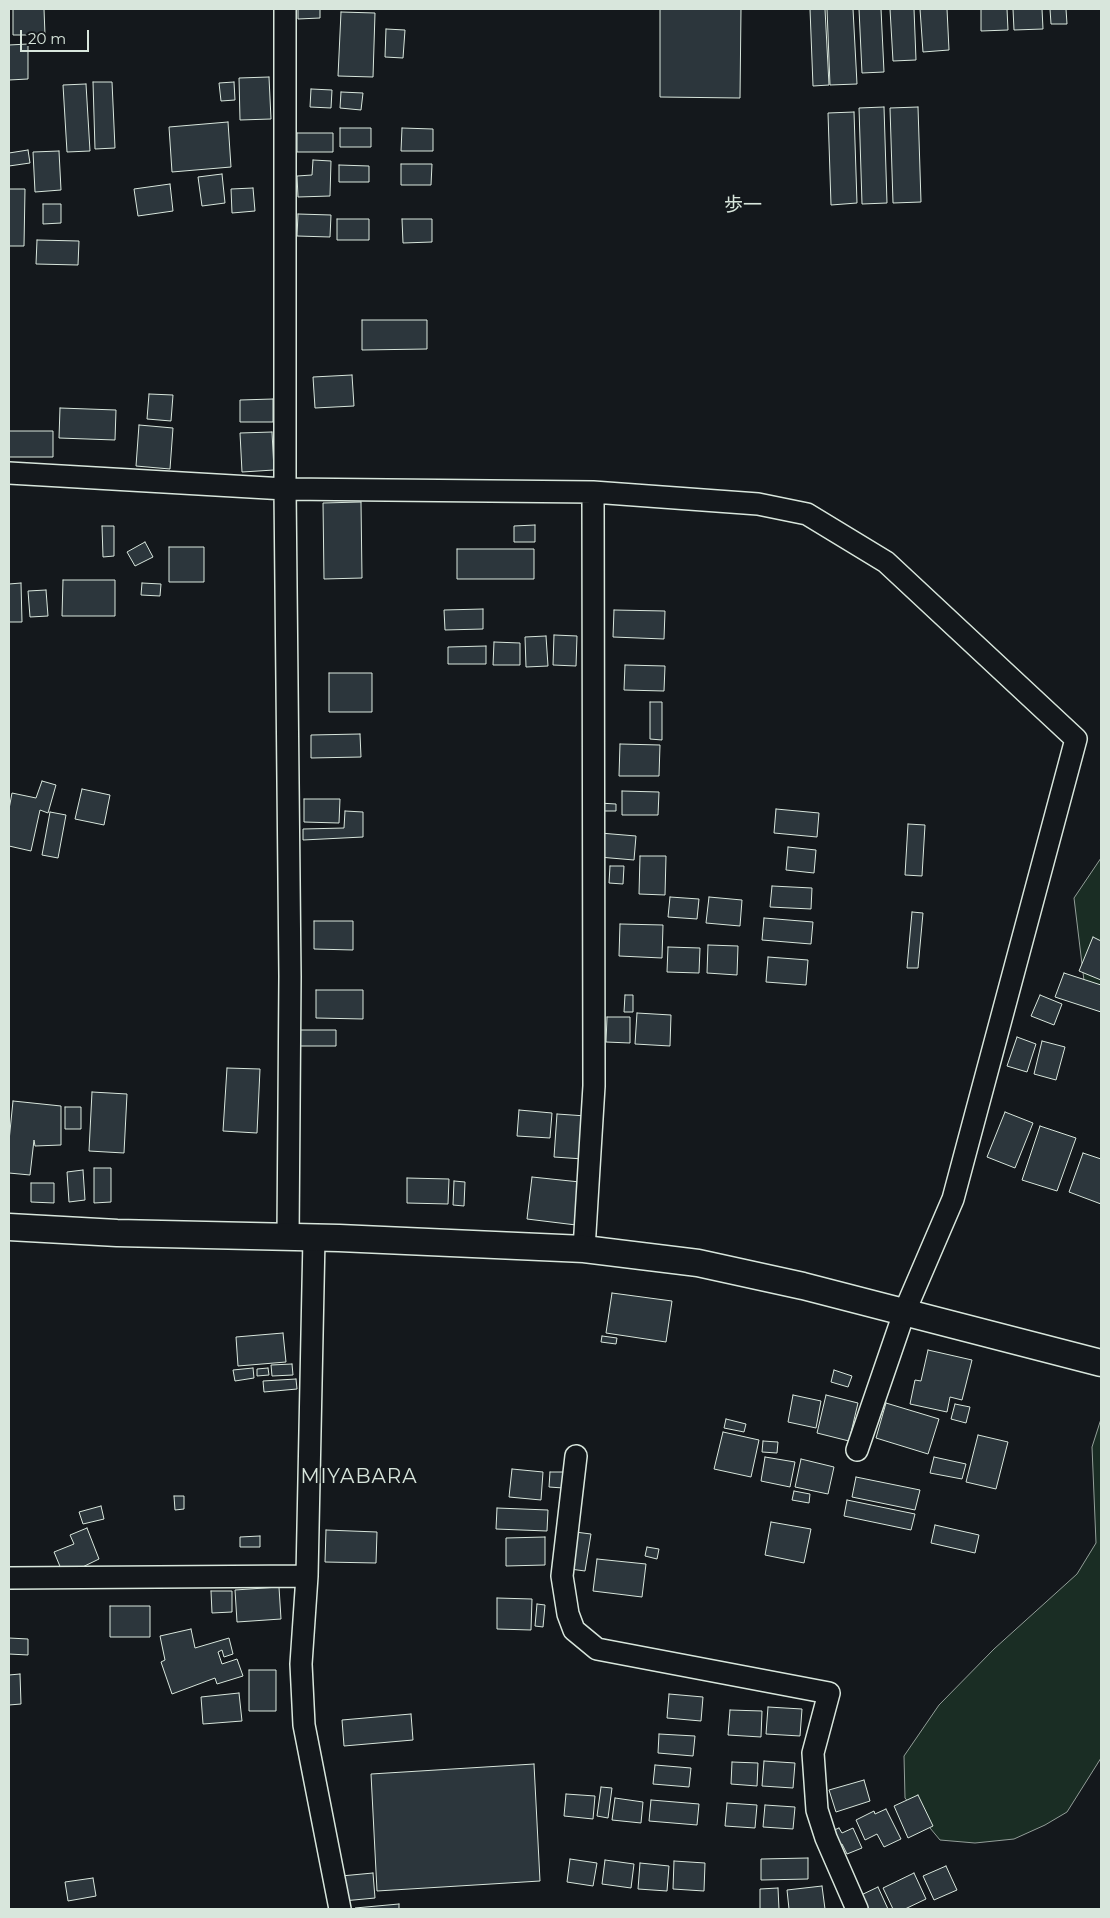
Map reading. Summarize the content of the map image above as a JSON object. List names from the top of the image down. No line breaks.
{"districts":["歩一","MIYABARA"],"scale_bar":"20 m"}
